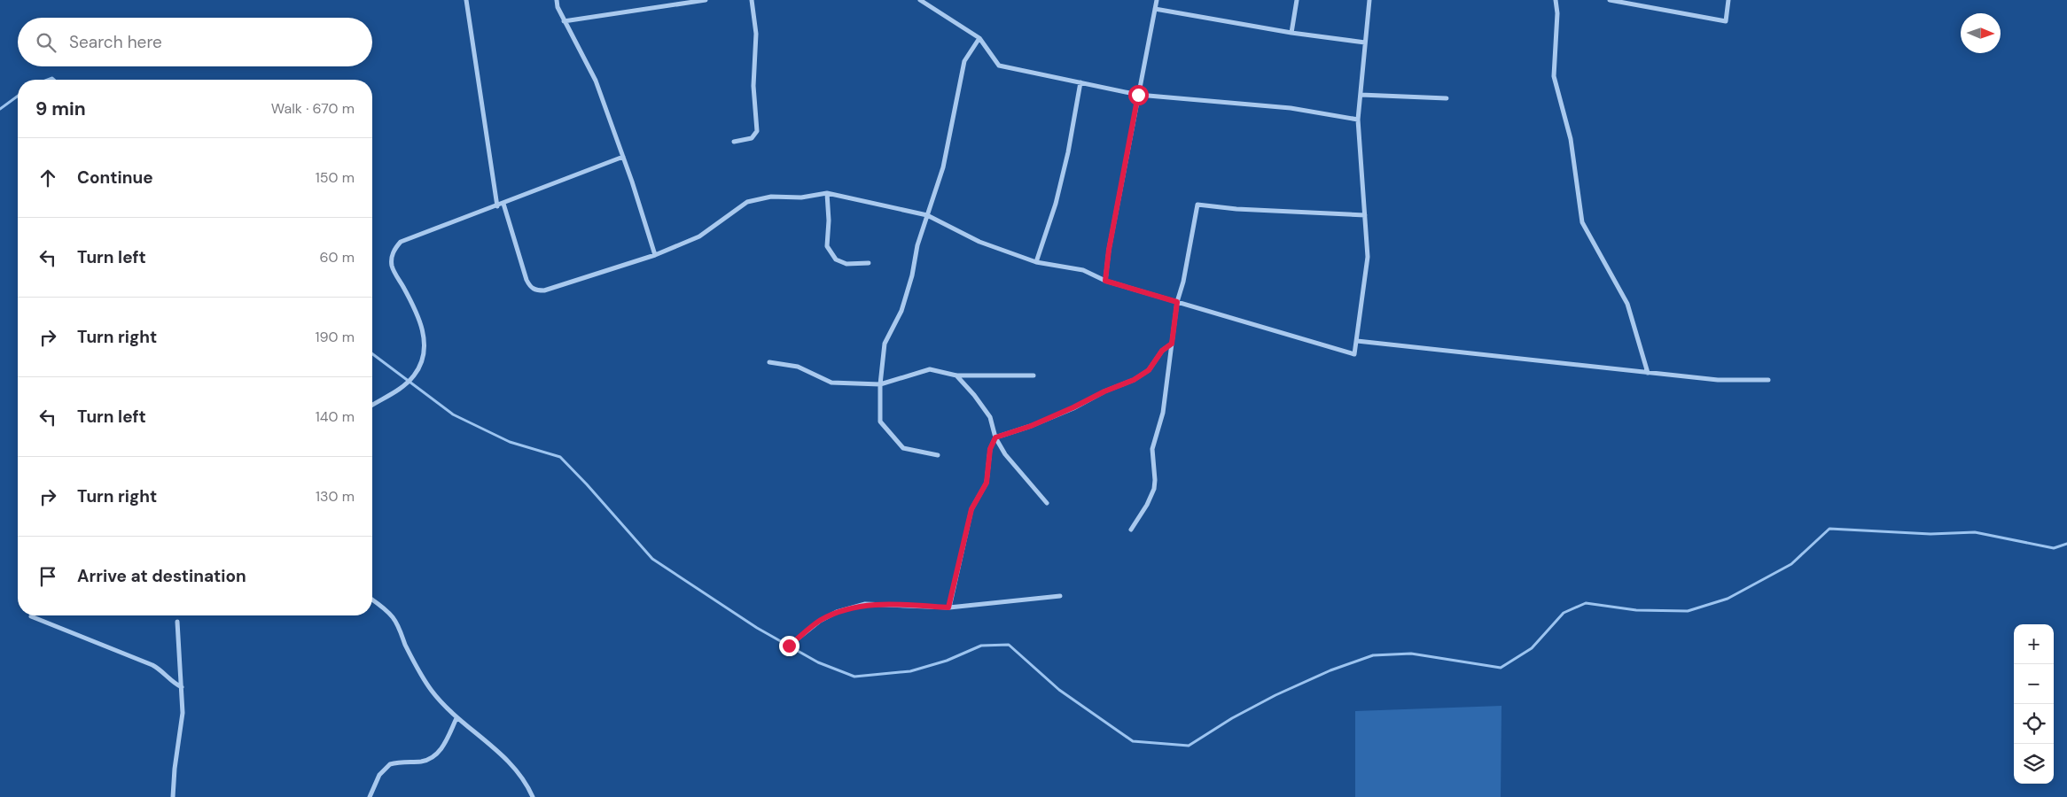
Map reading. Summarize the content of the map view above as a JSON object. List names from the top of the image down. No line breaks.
{"north":"right","page":{"search":"Search here","heading":["9 min","Walk · 670 m"],"list":[["Continue","150 m"],["Turn left","60 m"],["Turn right","190 m"],["Turn left","140 m"],["Turn right","130 m"],"Arrive at destination"],"map_buttons":["+","−"]}}
